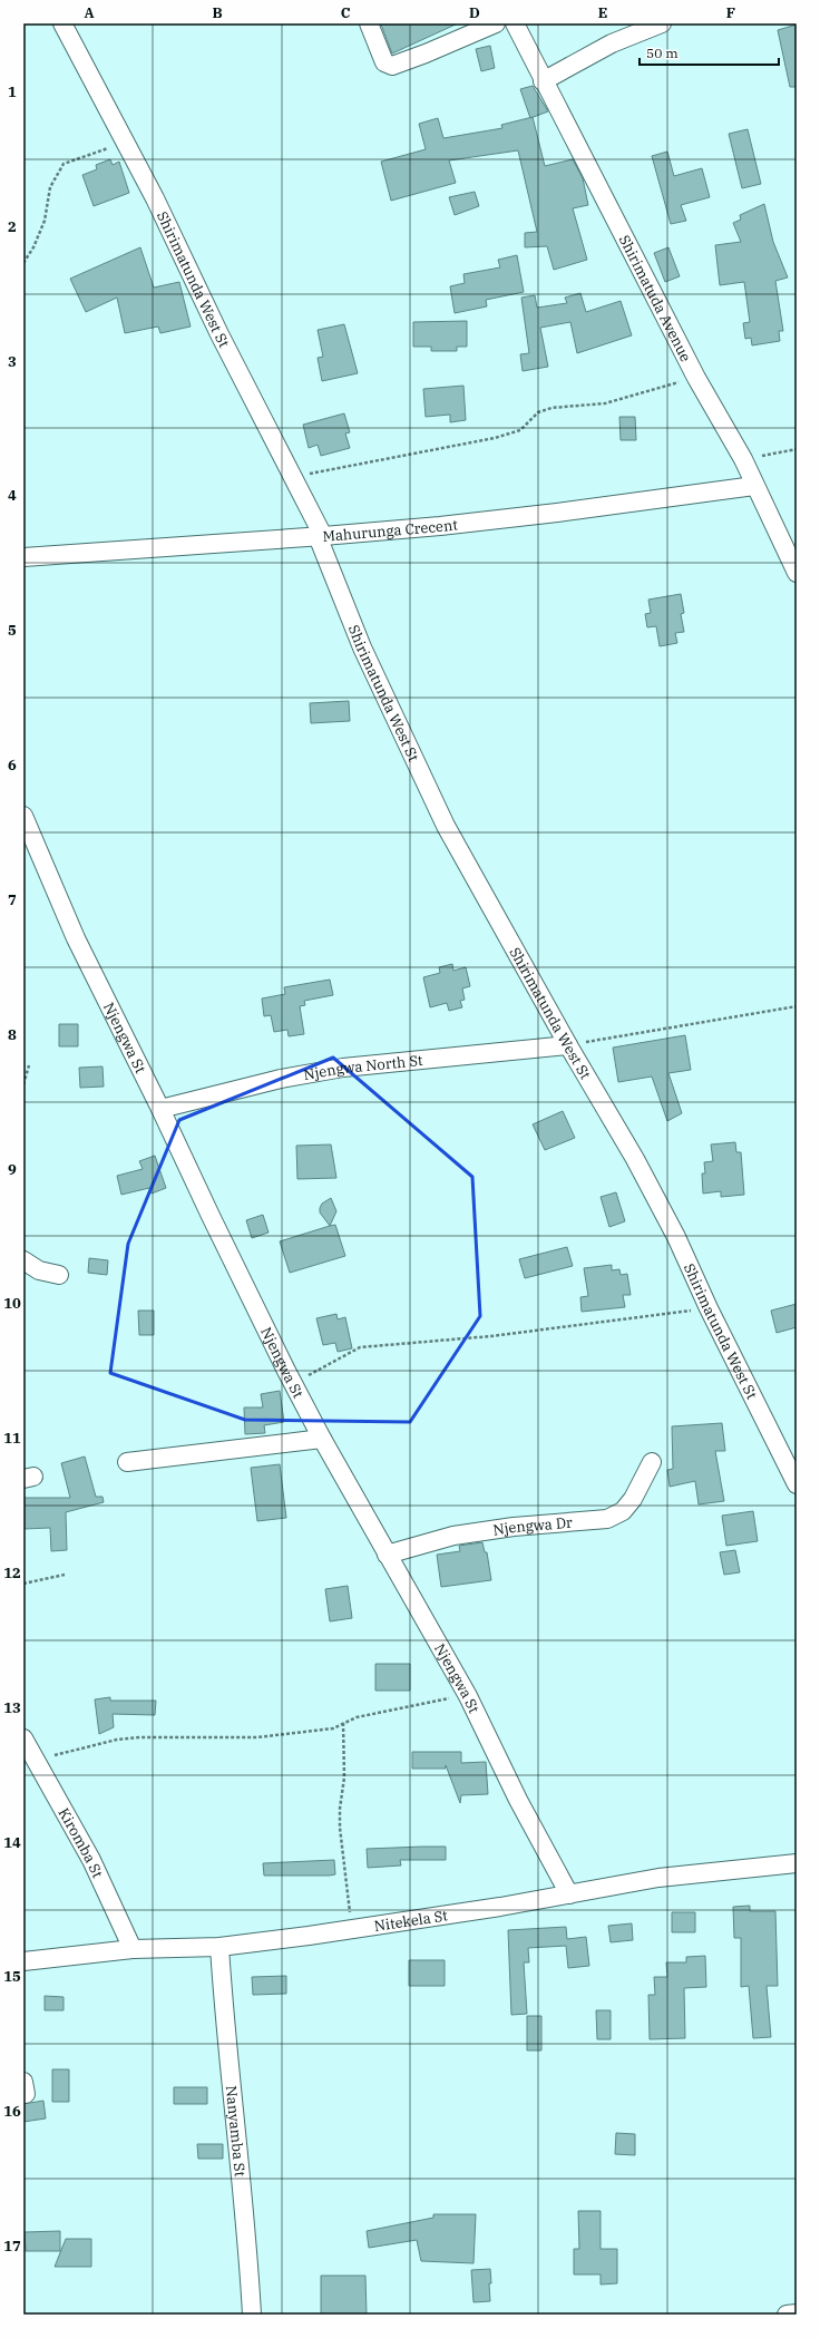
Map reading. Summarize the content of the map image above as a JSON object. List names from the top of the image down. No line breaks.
{"streets":{"street":["Shirimatunda West St","Shirimatuda Avenue","Mahurunga Crecent","Njengwa St","Njengwa North St","Njengwa Dr","Kiromba St","Nitekela St","Nanyamba St"]},"crossings":[["Shirimatunda West St","Mahurunga Crecent"],["Shirimatunda West St","Njengwa North St"],["Shirimatuda Avenue","Mahurunga Crecent"],["Njengwa St","Njengwa North St"],["Njengwa St","Njengwa Dr"],["Njengwa St","Nitekela St"],["Kiromba St","Nitekela St"],["Nitekela St","Nanyamba St"]],"scale_bar":"50 m","grid":{"columns":["A","B","C","D","E","F"],"rows":["1","2","3","4","5","6","7","8","9","10","11","12","13","14","15","16","17"]}}
